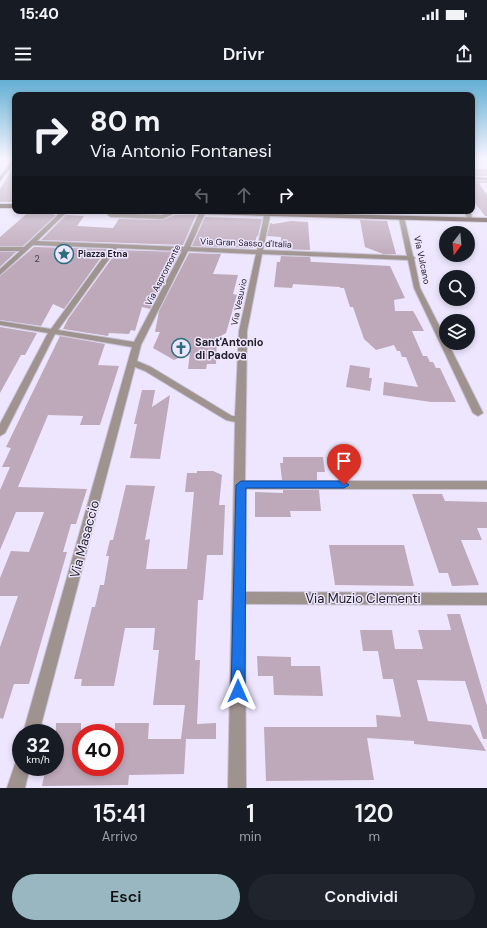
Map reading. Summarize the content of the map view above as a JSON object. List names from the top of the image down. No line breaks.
{"streets":{"street":["Via Gran Sasso d'Italia","Via Vulcano","Via Aspromonte","Via Vesuvio","Via Masaccio","Via Muzio Clementi"]},"crossings":[["Via Gran Sasso d'Italia","Via Vulcano"],["Via Gran Sasso d'Italia","Via Aspromonte"],["Via Gran Sasso d'Italia","Via Vesuvio"],["Via Aspromonte","Via Masaccio"],["Via Vesuvio","Via Muzio Clementi"]],"places":{"place":["Piazza Etna"],"church":["Sant'Antonio di Padova"]},"house_numbers":["2"],"north":"bottom","page":{"status":"15:40","header":"Drivr","turn":["80 m","Via Antonio Fontanesi"],"speed":"32 km/h","limit":"40","eta":["15:41","Arrivo","1","min","120","m"],"buttons":["Esci","Condividi"]}}
